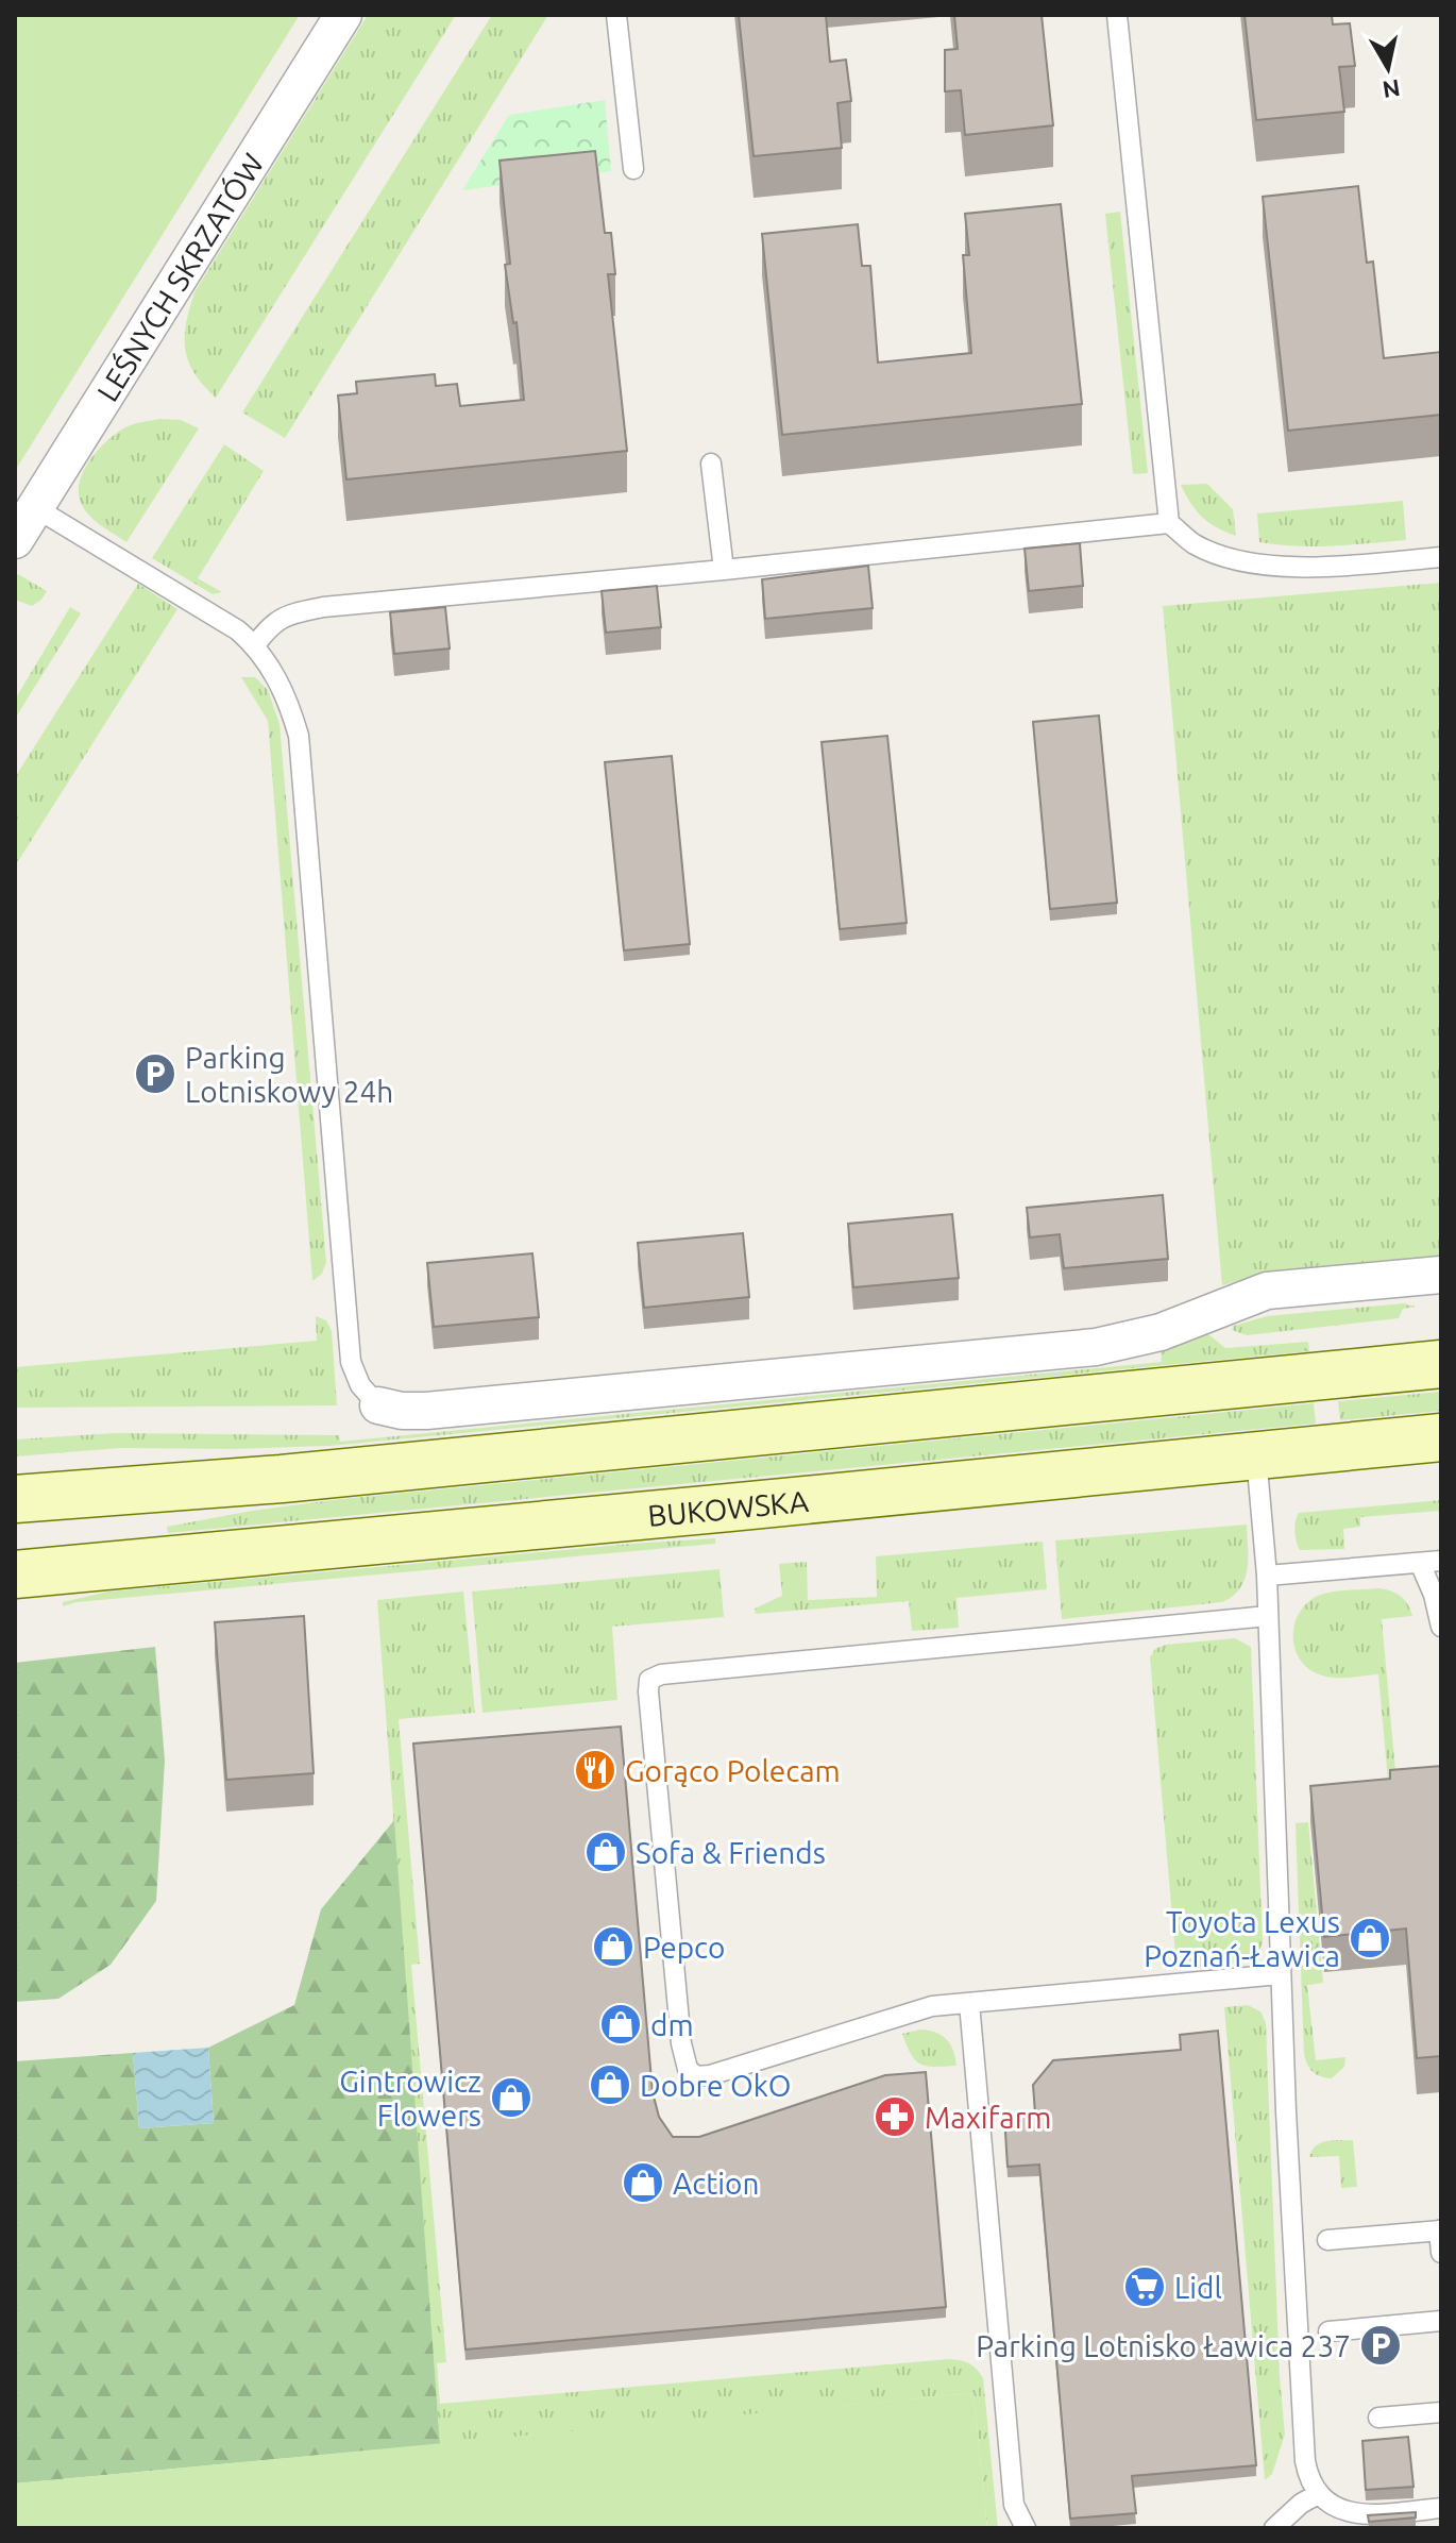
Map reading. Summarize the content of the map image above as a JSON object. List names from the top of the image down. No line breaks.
{"streets":{"main road":["BUKOWSKA"],"street":["LEŚNYCH SKRZATÓW"]},"places":{"parking":["Parking Lotniskowy 24h","Parking Lotnisko Ławica 237"],"restaurant":["Gorąco Polecam"],"shop":["Sofa & Friends","Toyota Lexus Poznań-Ławica","Pepco","dm","Dobre OkO","Gintrowicz Flowers","Action"],"pharmacy":["Maxifarm"],"supermarket":["Lidl"]},"north":"bottom"}
